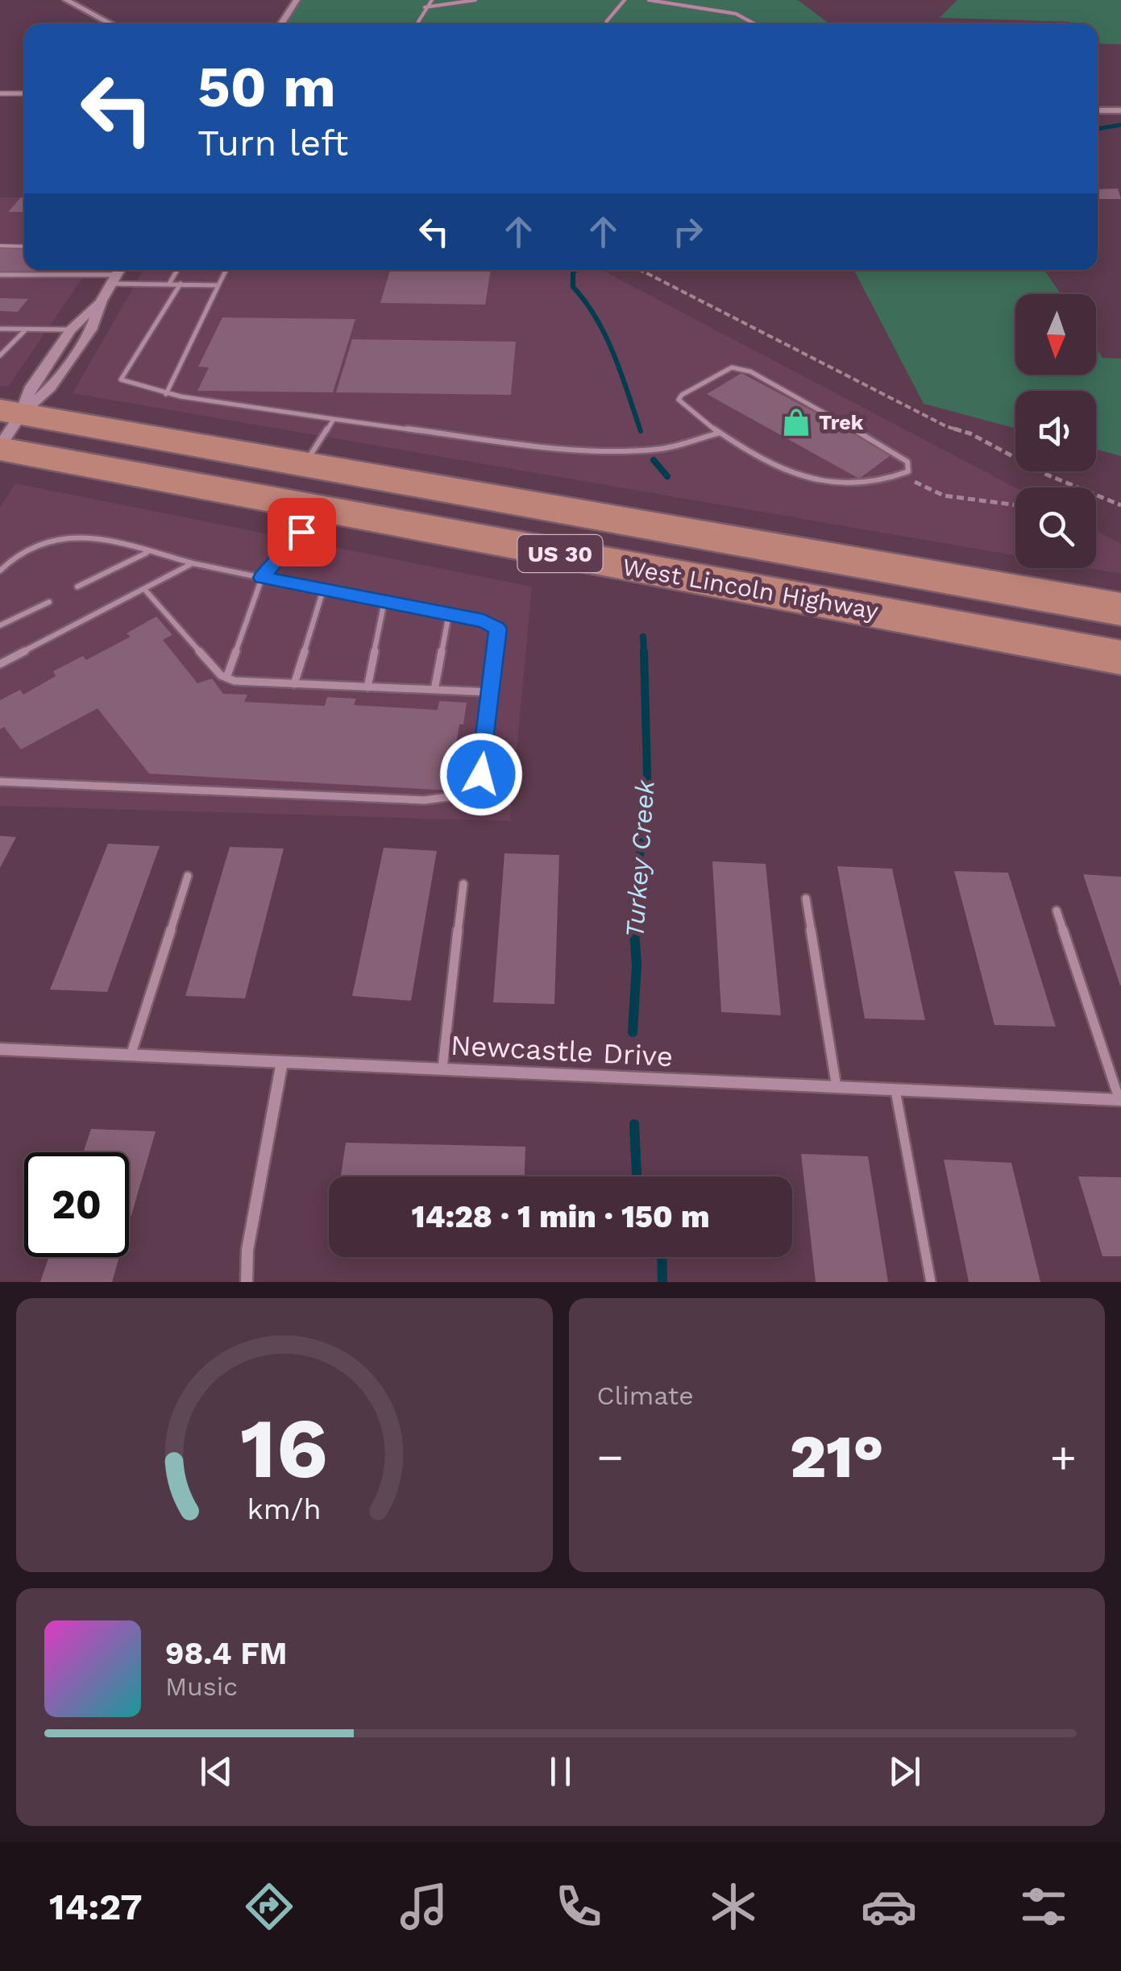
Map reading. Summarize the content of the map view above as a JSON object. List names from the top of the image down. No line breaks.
{"streets":{"main road":["US 30","West Lincoln Highway"],"street":["Newcastle Drive"]},"water":["Turkey Creek"],"places":{"shop":["Trek"]},"north":"bottom","page":{"turn":["50 m","Turn left"],"limit":"20","trip":"14:28 · 1 min · 150 m","tile":"Climate","heat":["−","21°","+"],"song":["98.4 FM","Music"],"tabs":"14:27","gauge":["16","km/h"]}}
